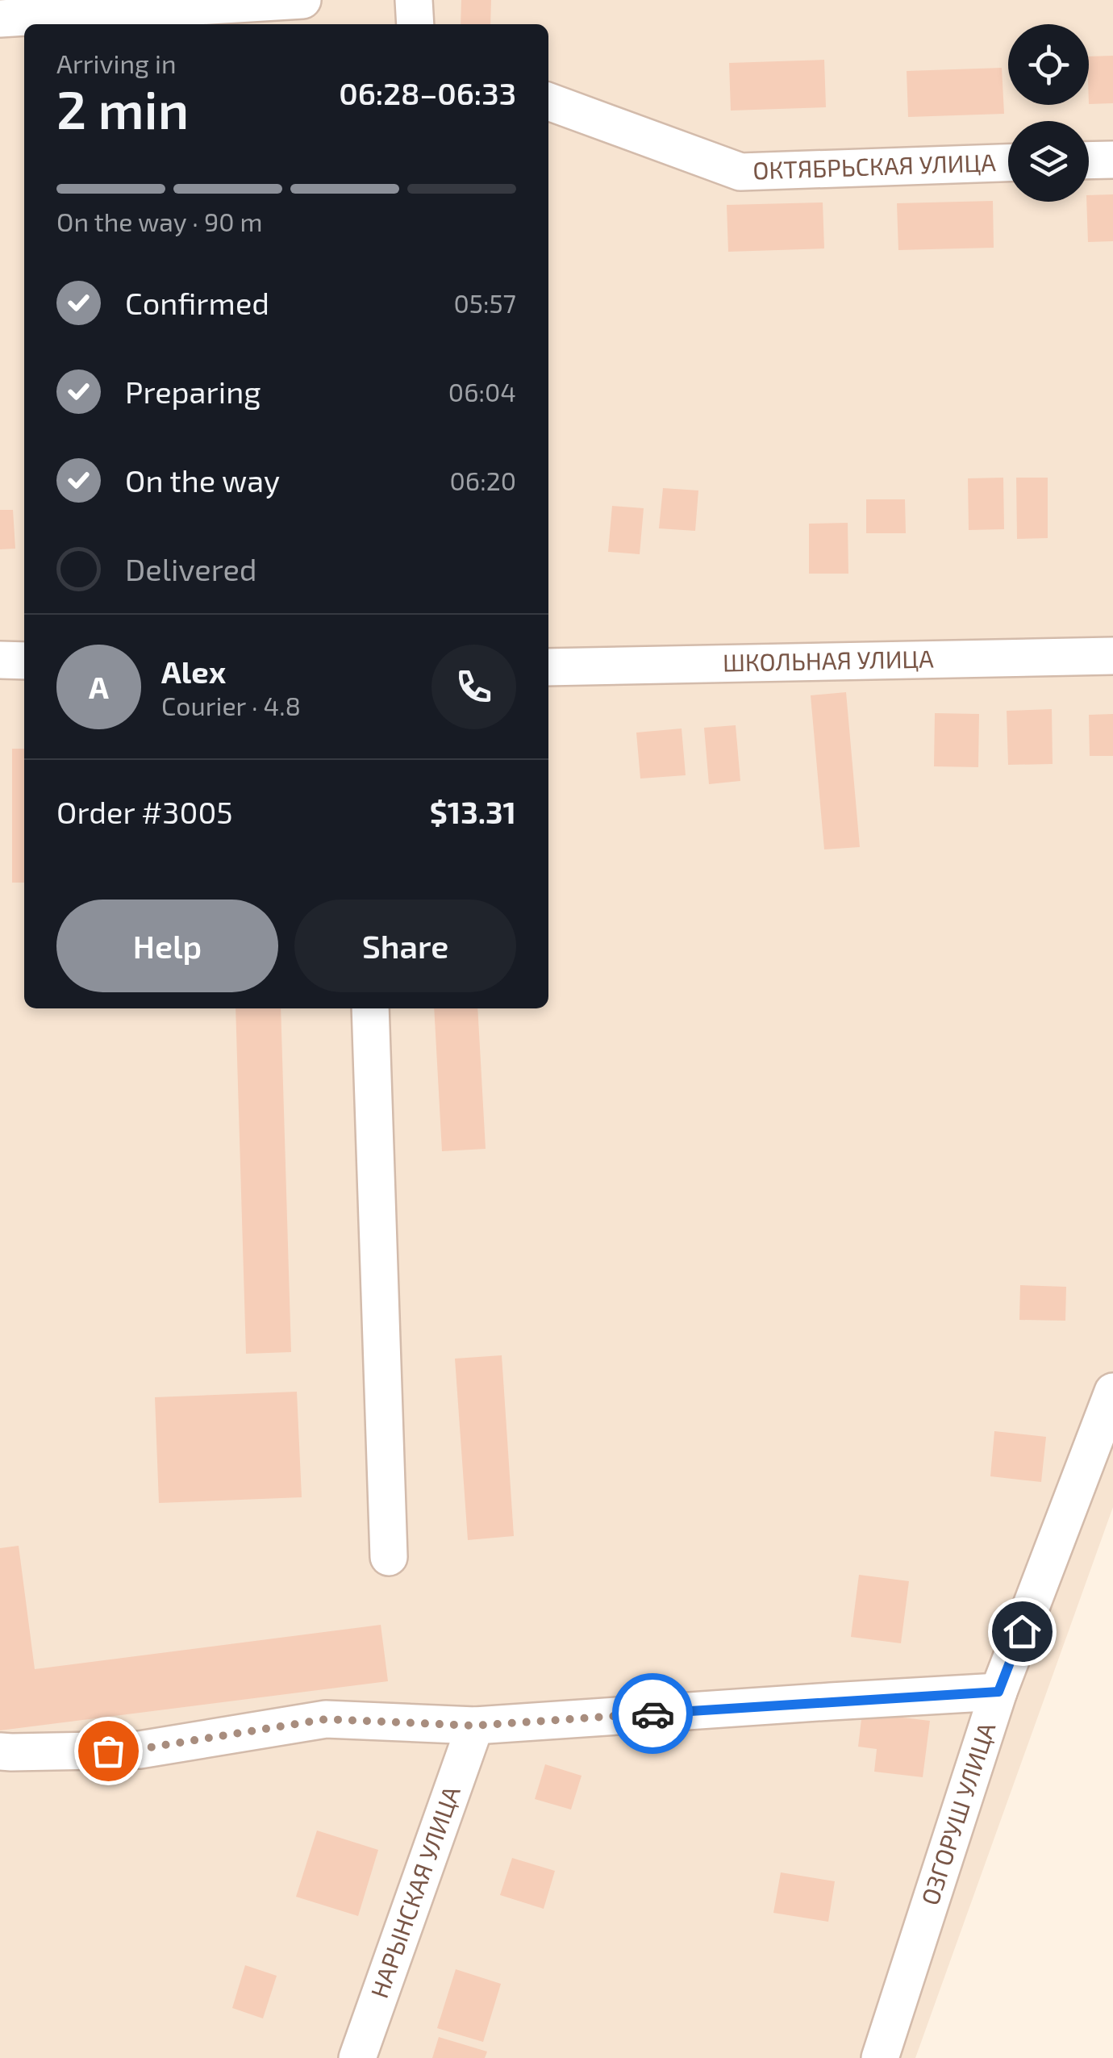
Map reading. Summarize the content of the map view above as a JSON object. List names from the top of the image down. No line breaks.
{"streets":{"street":["ОКТЯБРЬСКАЯ УЛИЦА","ШКОЛЬНАЯ УЛИЦА","ОЗГОРУШ УЛИЦА","НАРЫНСКАЯ УЛИЦА"]},"page":{"heading":["2 min","Arriving in","06:28–06:33"],"panel":["Alex","Courier · 4.8","Order #3005","$13.31"],"bar":"On the way · 90 m","list":[["Confirmed","05:57"],["Preparing","06:04"],["On the way","06:20"],"Delivered"],"round":"A","buttons":["Help","Share"]}}
